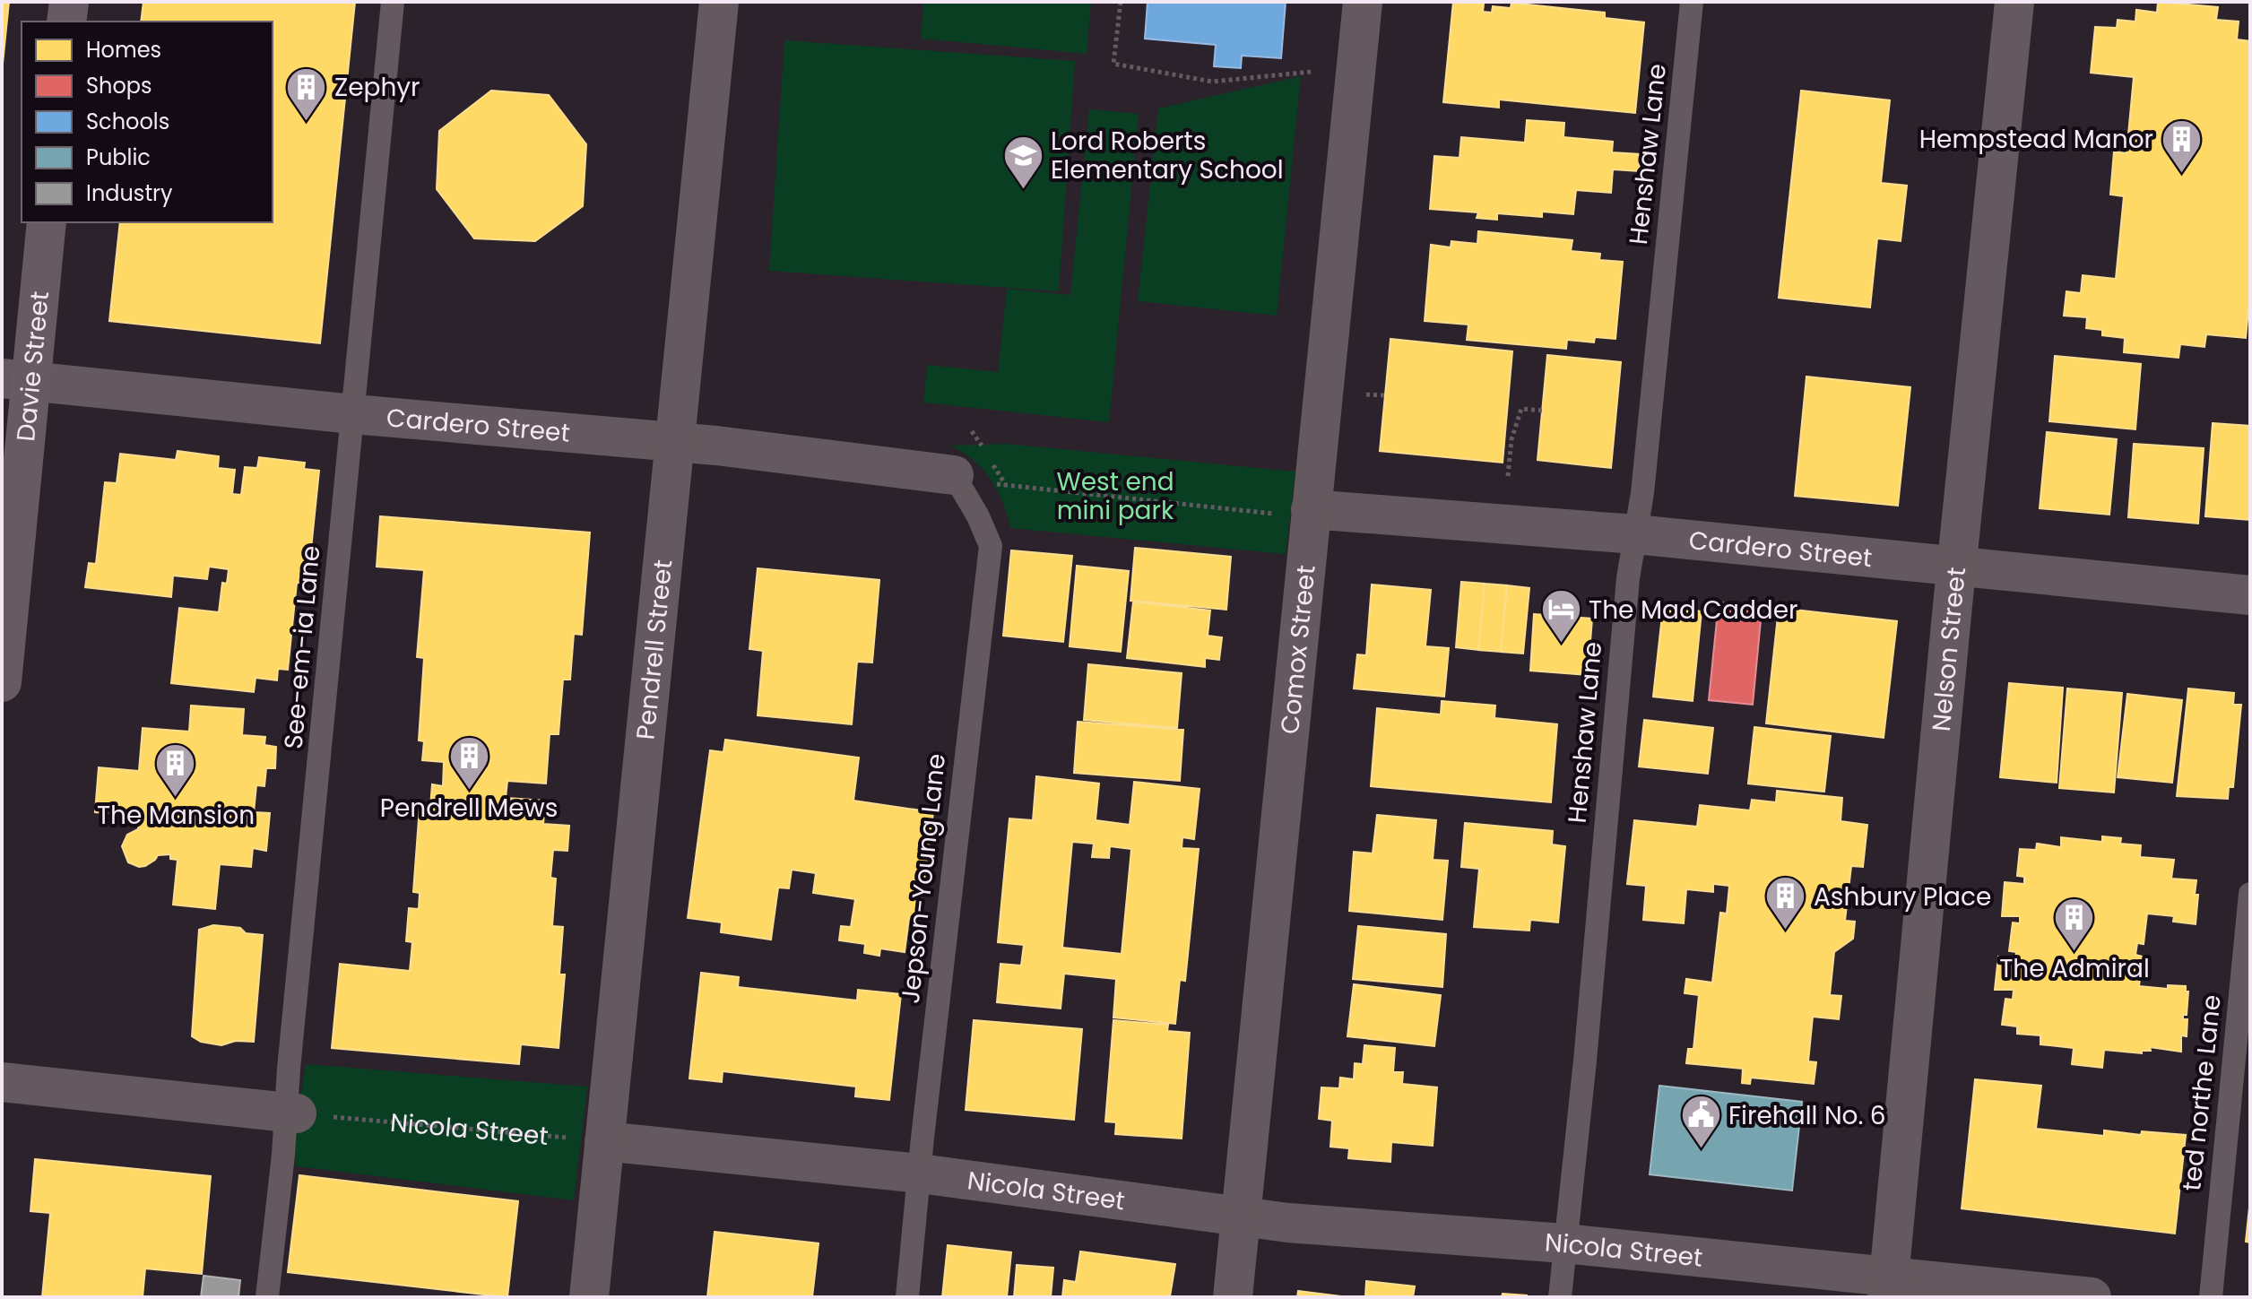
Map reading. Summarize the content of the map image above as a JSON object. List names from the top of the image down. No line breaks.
{"streets":{"main road":["Davie Street"],"street":["Cardero Street","Comox Street","Nelson Street","Pendrell Street","Nicola Street"],"lane":["Henshaw Lane","See-em-ia Lane","Jepson-Young Lane","ted northe Lane"]},"crossings":[["Henshaw Lane","Cardero Street"],["Henshaw Lane","Nicola Street"],["Davie Street","Cardero Street"],["Cardero Street","See-em-ia Lane"],["Cardero Street","Comox Street"],["Cardero Street","Nelson Street"],["Cardero Street","Pendrell Street"],["Cardero Street","Jepson-Young Lane"],["See-em-ia Lane","Nicola Street"],["Comox Street","Nicola Street"],["Nelson Street","Nicola Street"],["Pendrell Street","Nicola Street"],["Jepson-Young Lane","Nicola Street"]],"parks":["West end mini park"],"places":{"building":["Zephyr","Hempstead Manor","Pendrell Mews","The Mansion","Ashbury Place","The Admiral"],"school or university":["Lord Roberts Elementary School"],"hotel":["The Mad Cadder"],"public building":["Firehall No. 6"]},"legend":["Homes","Shops","Schools","Public","Industry"]}
